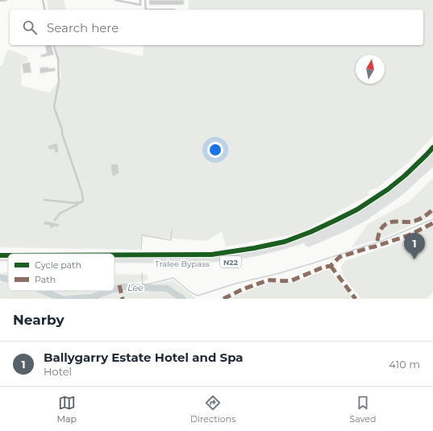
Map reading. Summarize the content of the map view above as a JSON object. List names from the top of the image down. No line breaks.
{"streets":{"highway":["N22","Tralee Bypass"]},"water":["Lee"],"legend":["Cycle path","Path"],"north":"top","page":{"search":"Search here","pins":"1","heading":"Nearby","list":[{"mark":"1","name":"Ballygarry Estate Hotel and Spa","note":"Hotel","value":"410 m"}],"nav":["Map","Directions","Saved"]}}
